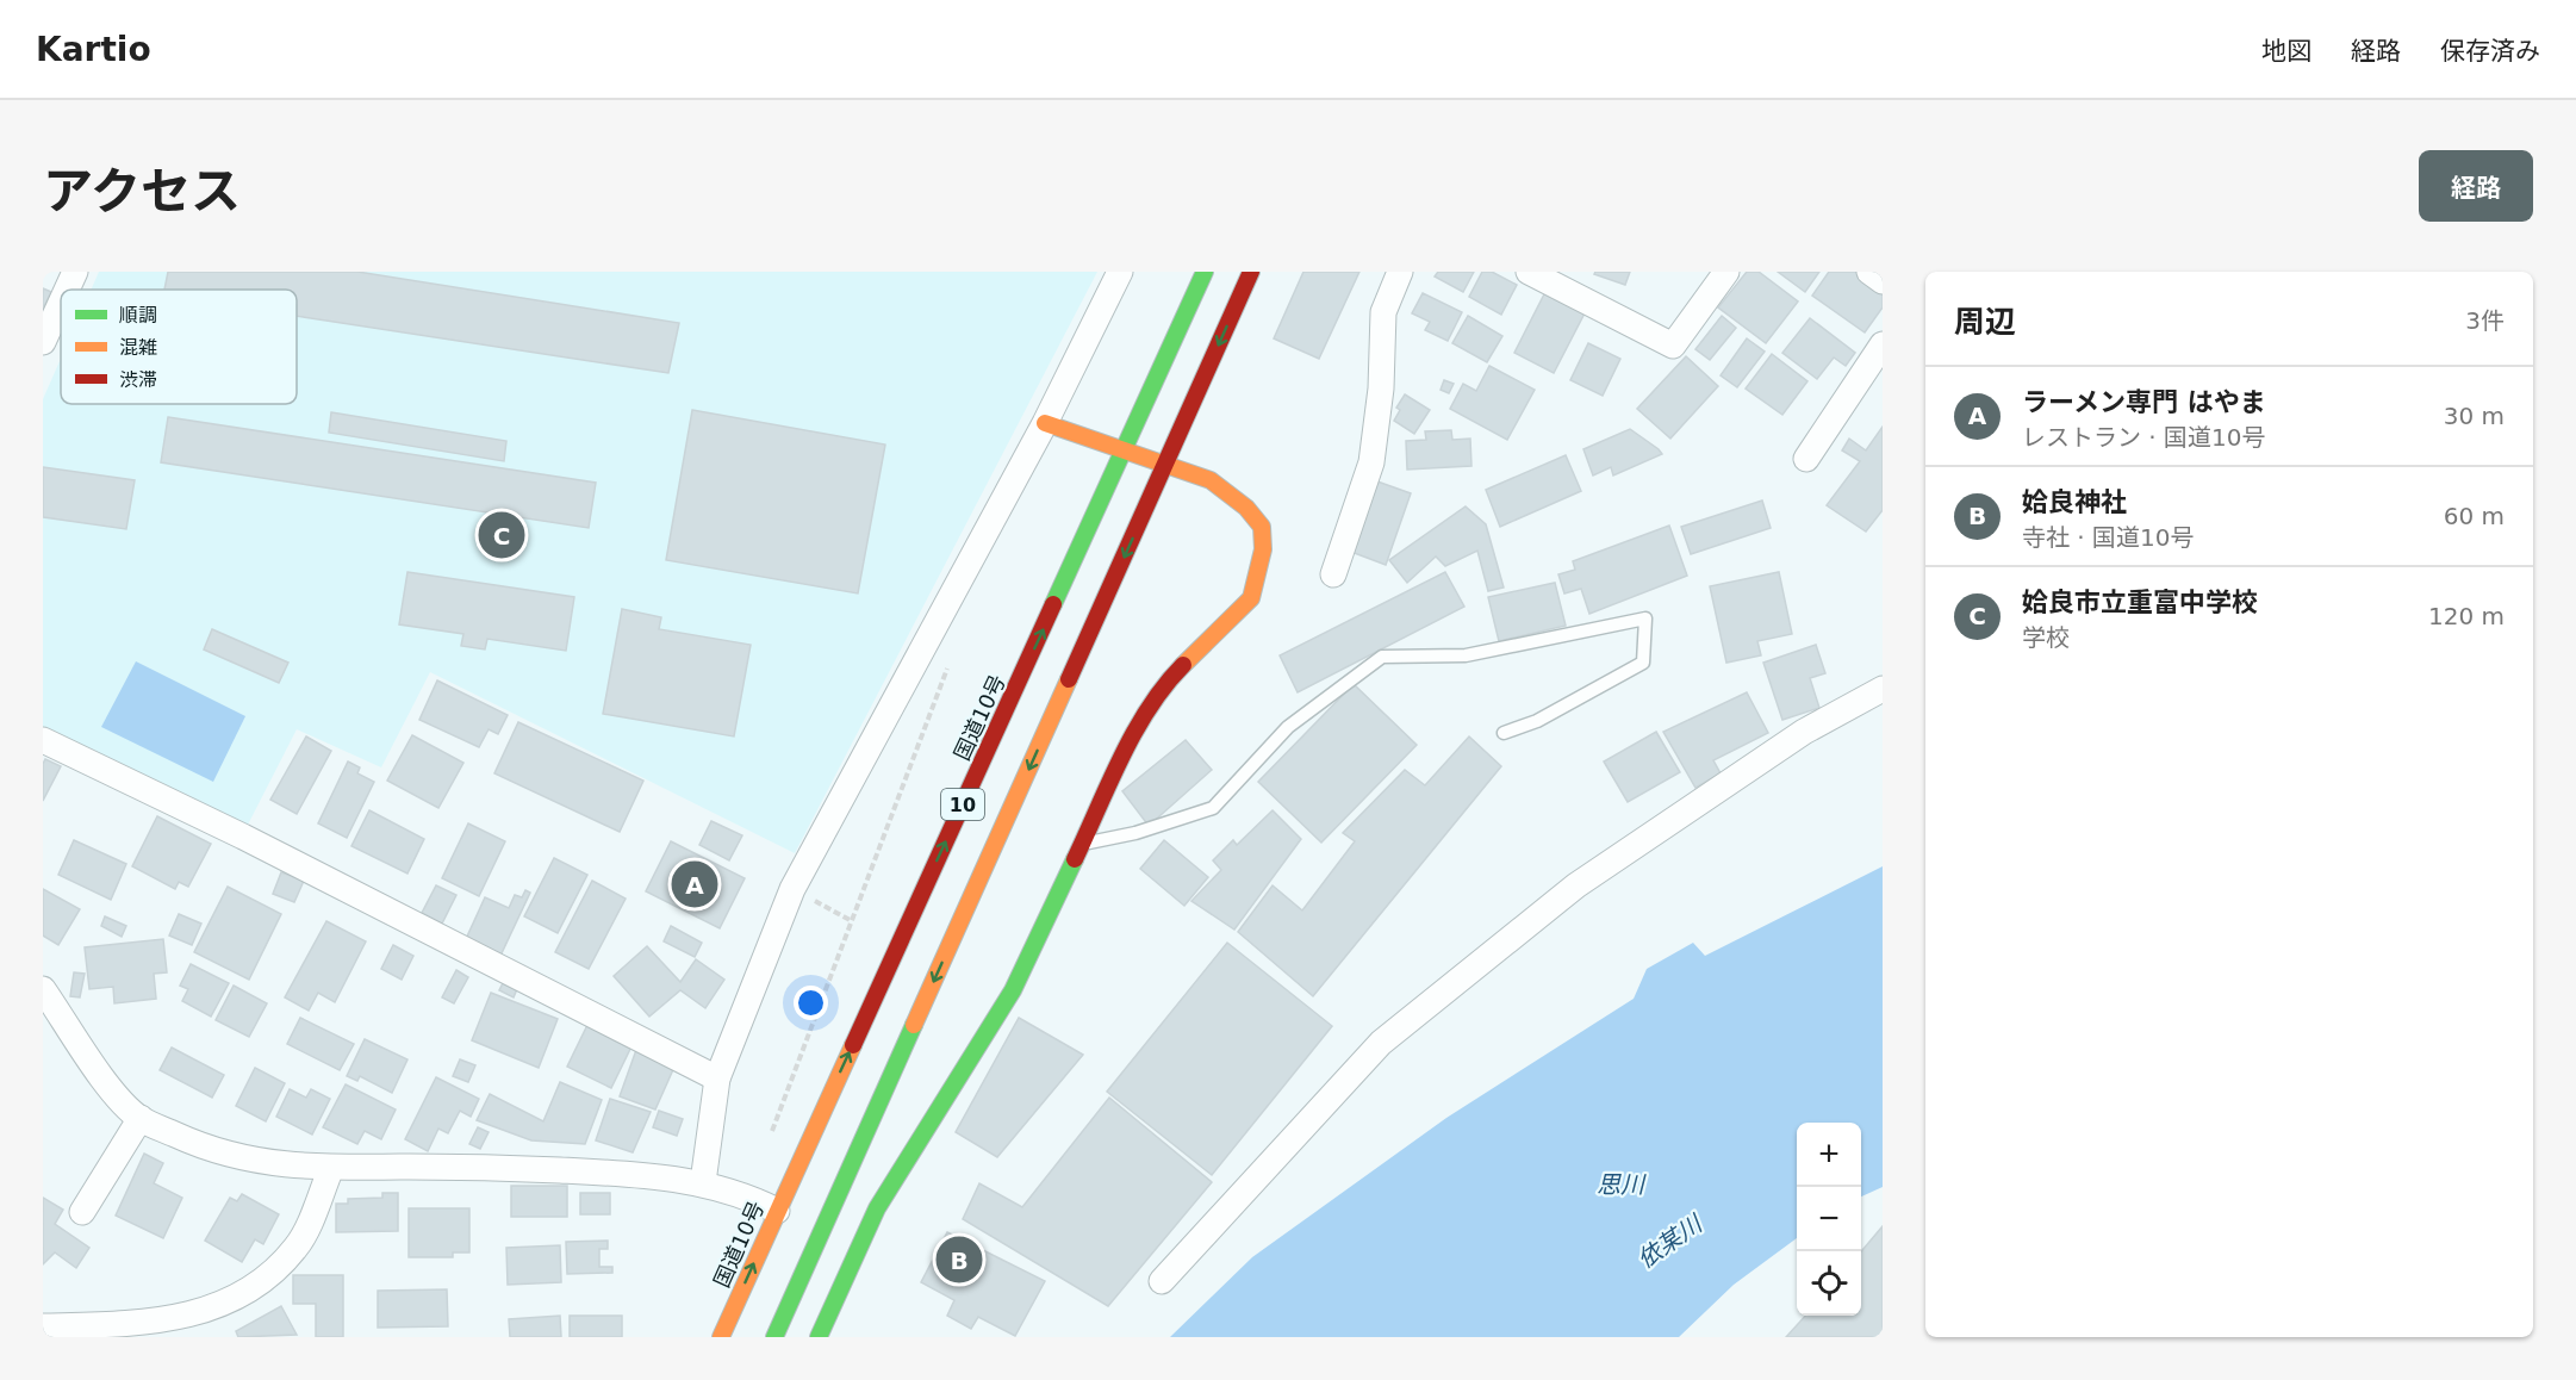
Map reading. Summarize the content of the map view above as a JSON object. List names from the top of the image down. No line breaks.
{"streets":{"main road":["国道10号","10"]},"water":["思川","依某川"],"legend":["順調","混雑","渋滞"],"page":{"header":"Kartio","nav":["地図","経路","保存済み"],"title":"アクセス","buttons":"経路","heading":["周辺","3件"],"list":[{"mark":"A","name":"ラーメン専門 はやま","note":"レストラン · 国道10号","value":"30 m"},{"mark":"B","name":"姶良神社","note":"寺社 · 国道10号","value":"60 m"},{"mark":"C","name":"姶良市立重富中学校","note":"学校","value":"120 m"}],"pins":["C","A","B"],"map_buttons":["+","−"]}}
